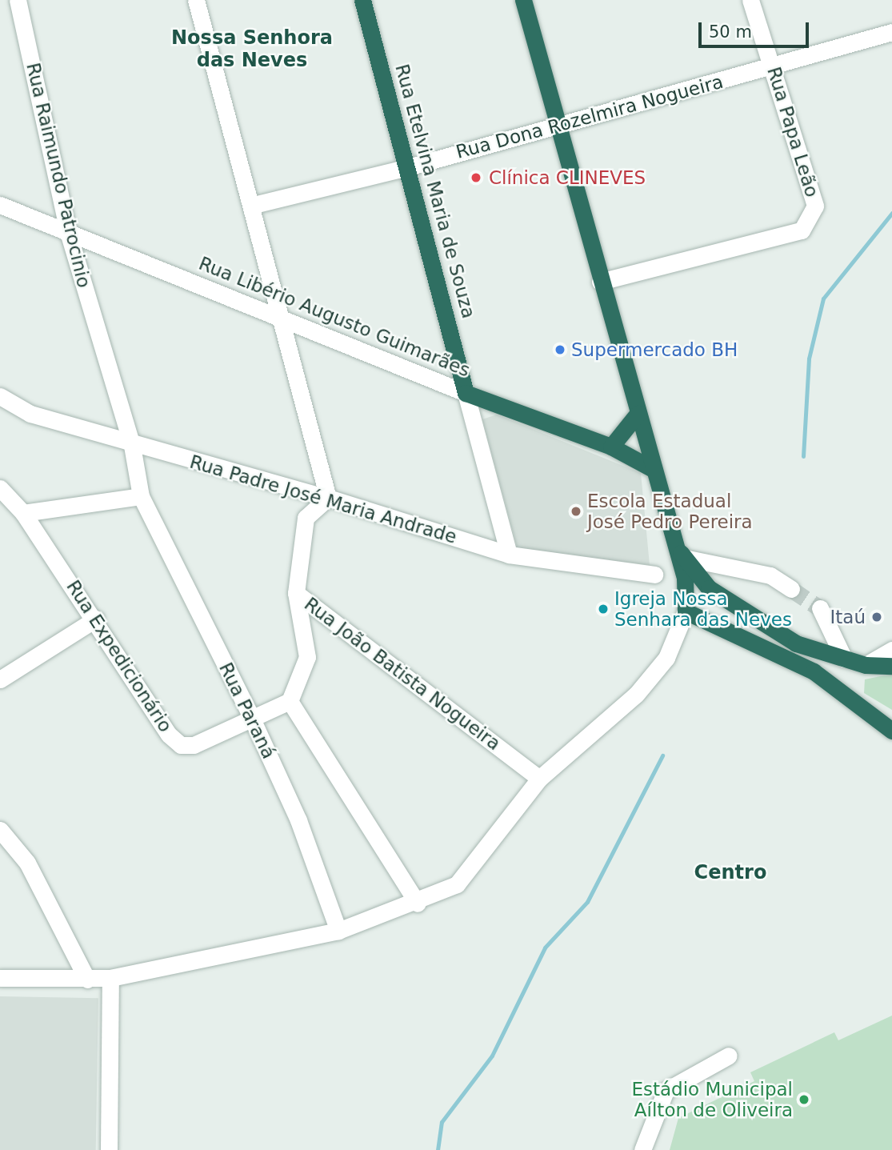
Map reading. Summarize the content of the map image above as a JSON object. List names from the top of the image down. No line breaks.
{"streets":{"highway":["Rua Etelvina Maria de Souza","Rua Libério Augusto Guimarães"],"street":["Rua Dona Rozelmira Nogueira","Rua Papa Leão","Rua Raimundo Patrocinio","Rua Padre José Maria Andrade","Rua Expedicionário","Rua João Batista Nogueira","Rua Paraná"]},"crossings":[["Rua Dona Rozelmira Nogueira","Rua Papa Leão"],["Rua Dona Rozelmira Nogueira","Rua Etelvina Maria de Souza"],["Rua Raimundo Patrocinio","Rua Libério Augusto Guimarães"],["Rua Raimundo Patrocinio","Rua Padre José Maria Andrade"],["Rua Raimundo Patrocinio","Rua Paraná"],["Rua Etelvina Maria de Souza","Rua Libério Augusto Guimarães"],["Rua Padre José Maria Andrade","Rua João Batista Nogueira"],["Rua Padre José Maria Andrade","Rua Paraná"],["Rua Expedicionário","Rua Paraná"]],"districts":["Nossa Senhora das Neves","Centro"],"places":["Clínica CLINEVES","Supermercado BH","Escola Estadual José Pedro Pereira","Igreja Nossa Senhara das Neves","Itaú","Estádio Municipal Aílton de Oliveira"],"scale_bar":"50 m"}
